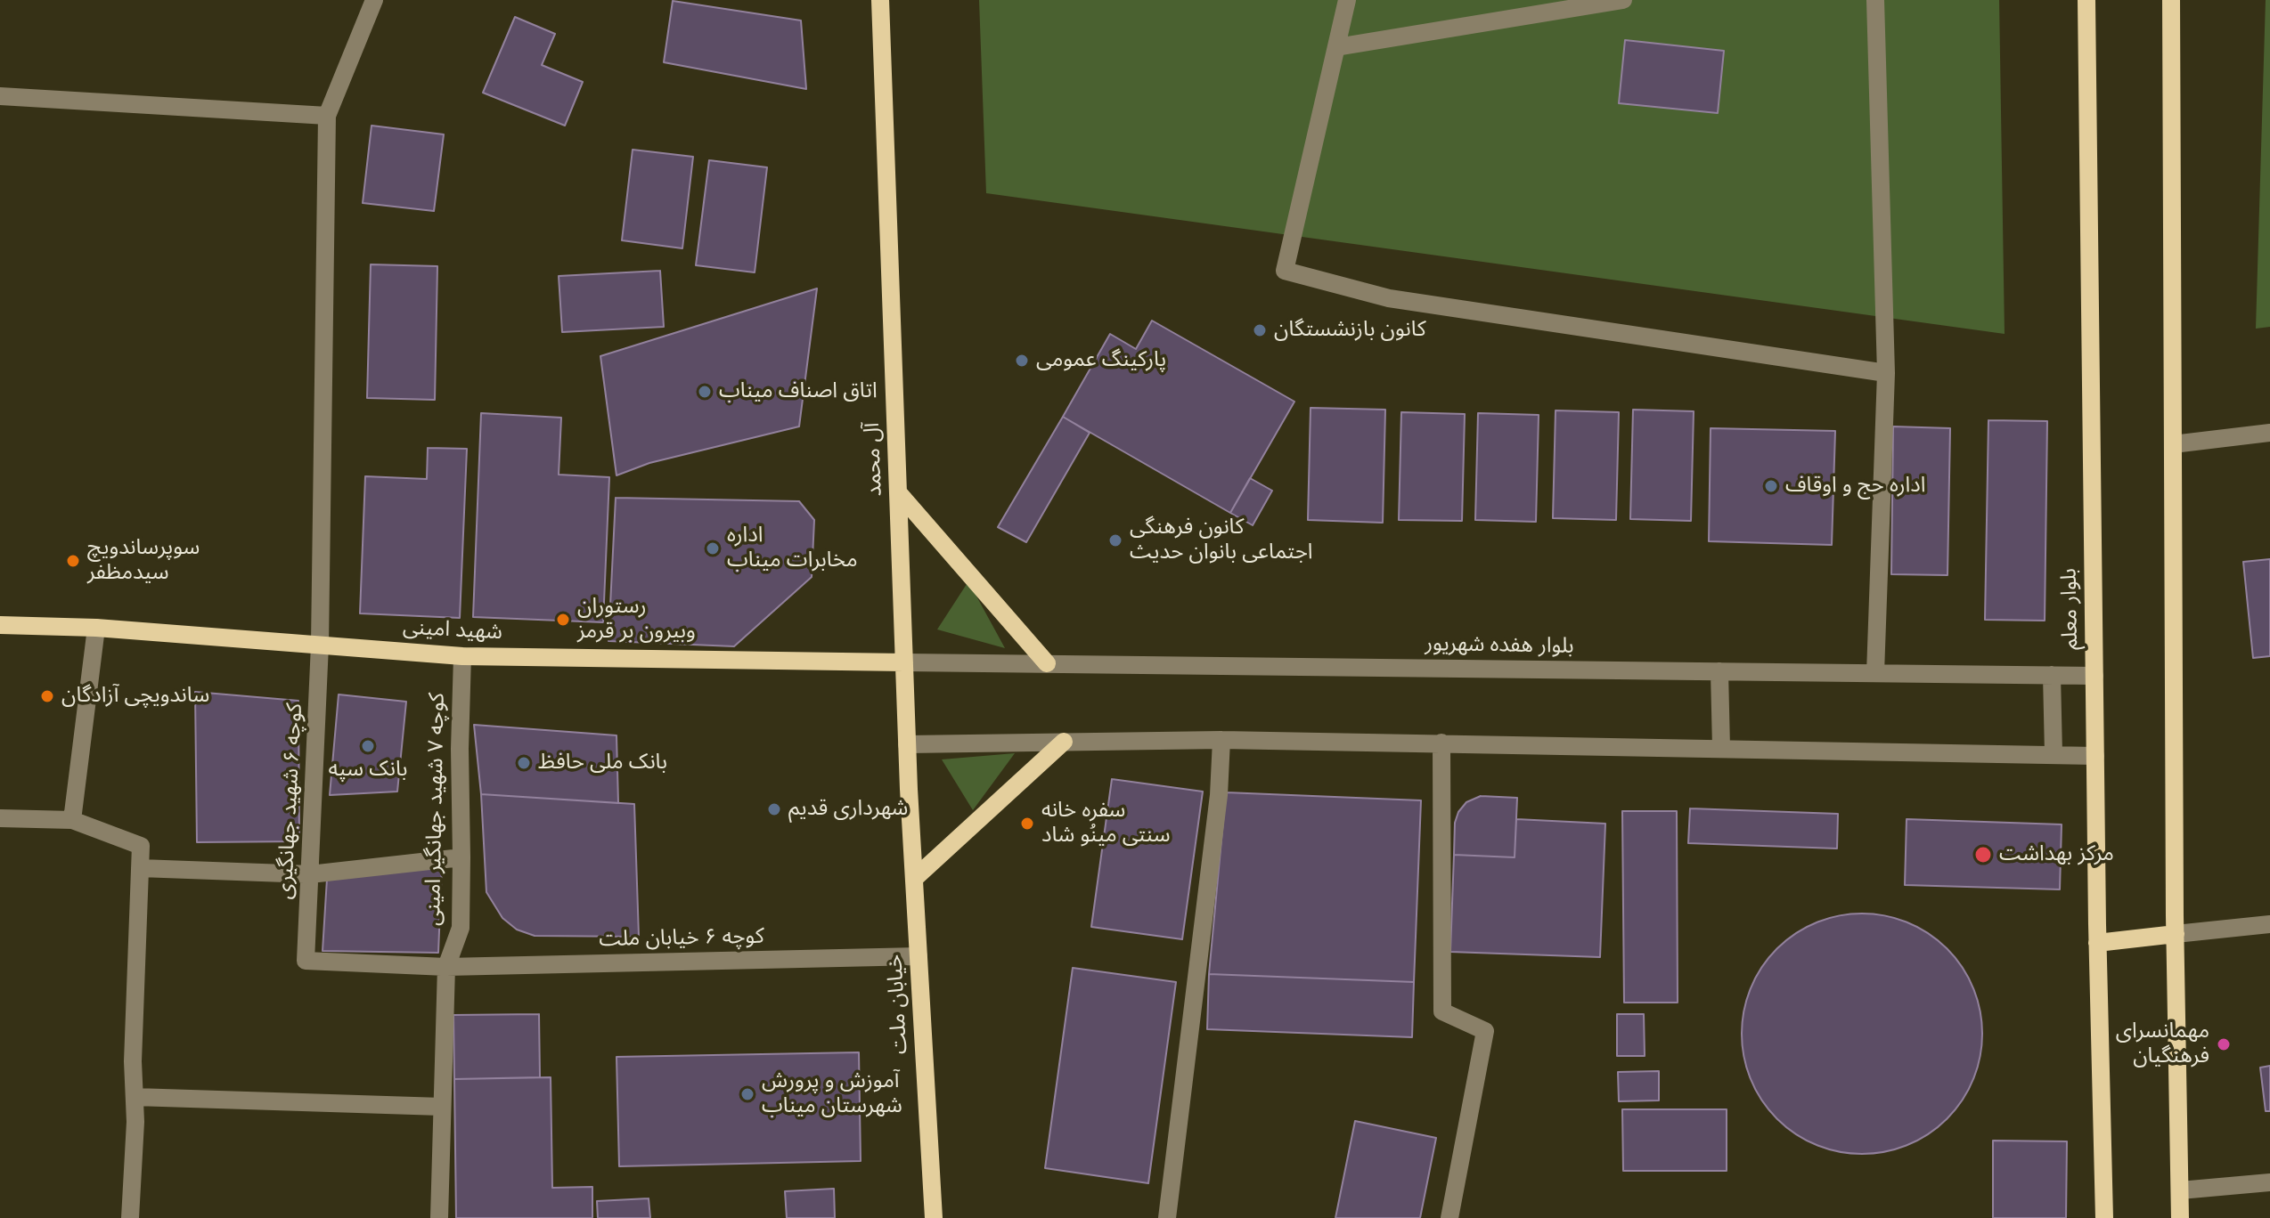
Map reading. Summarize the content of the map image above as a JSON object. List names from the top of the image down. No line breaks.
{"streets":{"main road":["آل محمد","بلوار معلم","شهید امینی","خیابان ملت"],"street":["بلوار هفده شهریور","کوچه ۶ شهید جهانگیری","کوچه ۷ شهید جهانگیر امینی","کوچه ۶ خیابان ملت"]},"crossings":[["آل محمد","شهید امینی"],["آل محمد","بلوار هفده شهریور"],["آل محمد","خیابان ملت"],["بلوار معلم","بلوار هفده شهریور"],["شهید امینی","بلوار هفده شهریور"],["شهید امینی","کوچه ۶ شهید جهانگیری"],["شهید امینی","کوچه ۷ شهید جهانگیر امینی"],["کوچه ۶ شهید جهانگیری","کوچه ۶ خیابان ملت"],["کوچه ۷ شهید جهانگیر امینی","کوچه ۶ خیابان ملت"],["کوچه ۶ خیابان ملت","خیابان ملت"]],"places":["کانون بازنشستگان","پارکینگ عمومی","اتاق اصناف میناب","اداره حج و اوقاف","کانون فرهنگی اجتماعی بانوان حدیث","اداره مخابرات میناب","سوپرساندویچ سیدمظفر","رستوران وبیرون بر قرمز","ساندویچی آزادگان","بانک سپه","بانک ملی حافظ","شهرداری قدیم","سفره خانه سنتی مینُو شاد","مرکز بهداشت","مهمانسرای فرهنگیان","آموزش و پرورش شهرستان میناب"]}
